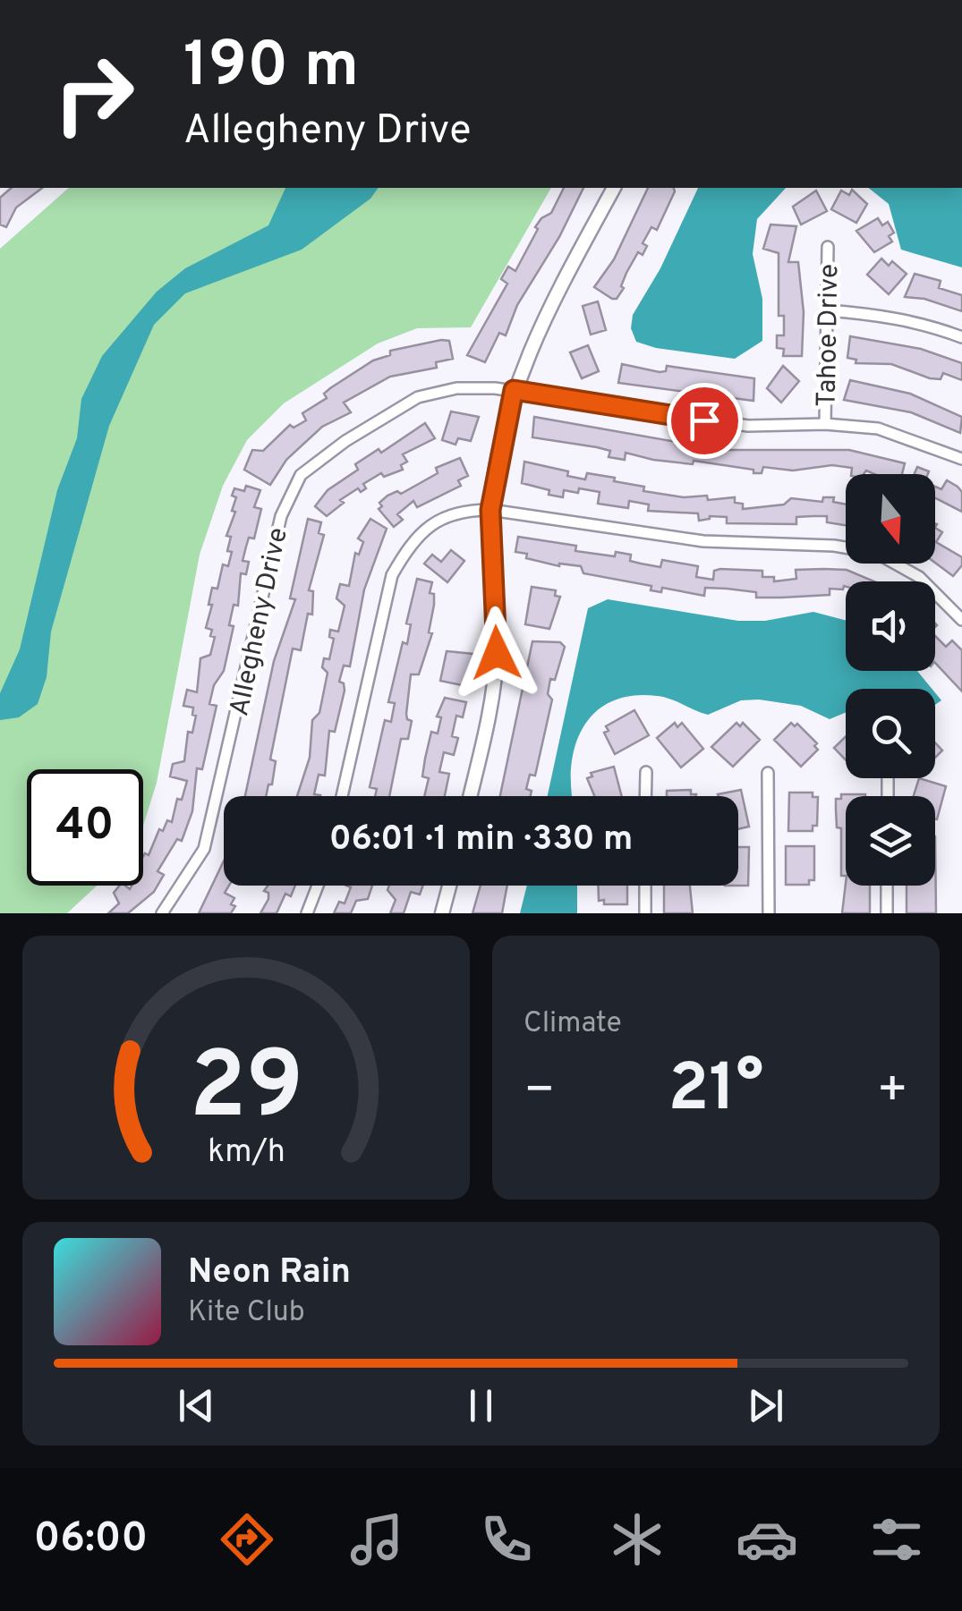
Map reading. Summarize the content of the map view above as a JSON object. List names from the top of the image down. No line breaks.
{"streets":{"street":["Tahoe Drive","Allegheny Drive"]},"crossings":[["Tahoe Drive","Allegheny Drive"]],"north":"bottom","page":{"turn":["190 m","Allegheny Drive"],"limit":"40","trip":"06:01 · 1 min · 330 m","tile":"Climate","heat":["−","21°","+"],"song":["Neon Rain","Kite Club"],"tabs":"06:00","gauge":["29","km/h"]}}
